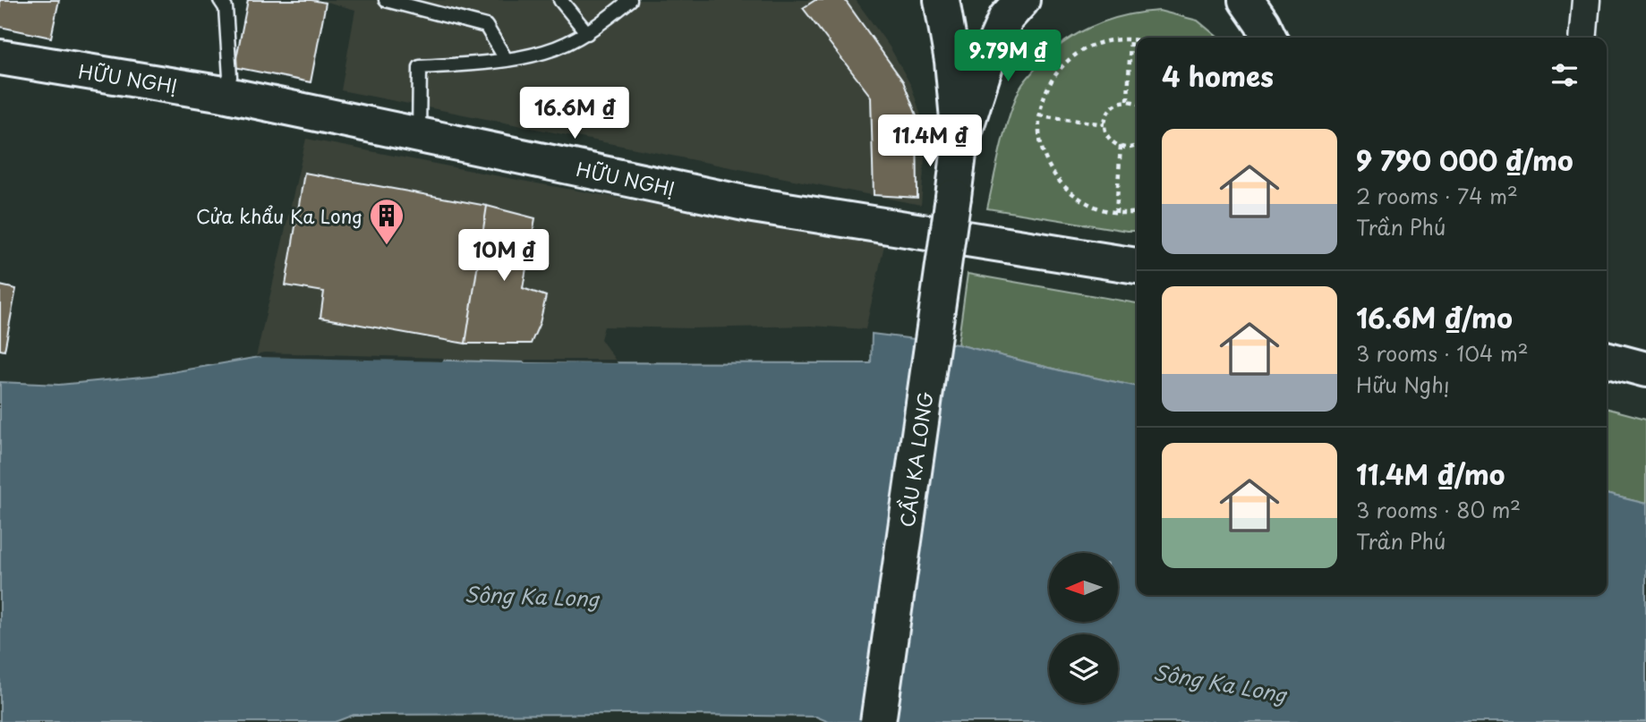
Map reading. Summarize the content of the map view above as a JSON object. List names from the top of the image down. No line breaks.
{"streets":{"street":["HỮU NGHỊ","CẦU KA LONG"]},"water":["Sông Ka Long"],"places":{"building":["Cửa khẩu Ka Long"]},"north":"left","page":{"price":["9.79M ₫","16.6M ₫","11.4M ₫","10M ₫"],"heading":"4 homes","list":[{"name":"9 790 000 ₫/mo","note":"2 rooms · 74 m² · Trần Phú"},{"name":"16.6M ₫/mo","note":"3 rooms · 104 m² · Hữu Nghị"},{"name":"11.4M ₫/mo","note":"3 rooms · 80 m² · Trần Phú"}]}}
